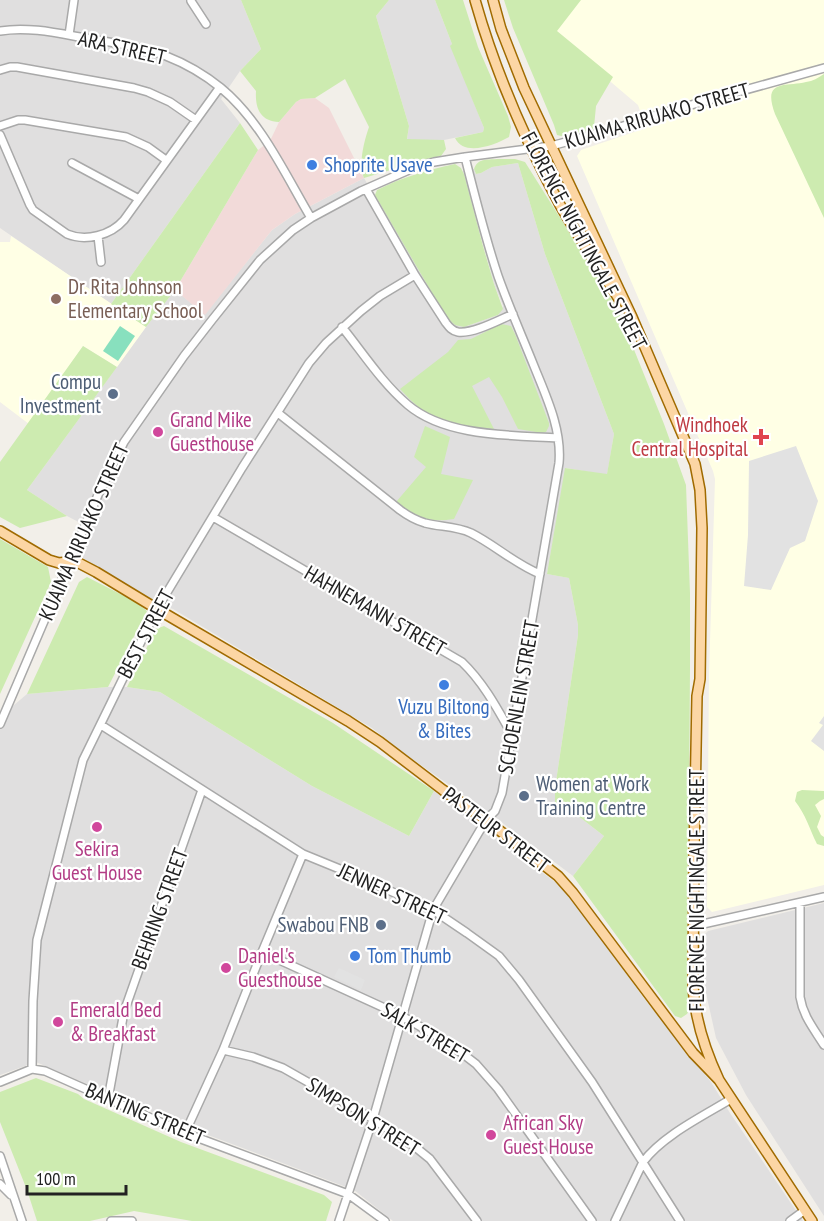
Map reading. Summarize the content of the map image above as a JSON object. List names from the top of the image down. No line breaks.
{"streets":{"main road":["FLORENCE NIGHTINGALE STREET","PASTEUR STREET"],"street":["ARA STREET","KUAIMA RIRUAKO STREET","HAHNEMANN STREET","BEST STREET","SCHOENLEIN STREET","JENNER STREET","BEHRING STREET","SALK STREET","BANTING STREET","SIMPSON STREET"]},"crossings":[["ARA STREET","KUAIMA RIRUAKO STREET"],["KUAIMA RIRUAKO STREET","FLORENCE NIGHTINGALE STREET"],["KUAIMA RIRUAKO STREET","SCHOENLEIN STREET"],["KUAIMA RIRUAKO STREET","PASTEUR STREET"],["FLORENCE NIGHTINGALE STREET","PASTEUR STREET"],["HAHNEMANN STREET","BEST STREET"],["HAHNEMANN STREET","SCHOENLEIN STREET"],["BEST STREET","PASTEUR STREET"],["BEST STREET","JENNER STREET"],["BEST STREET","BANTING STREET"],["SCHOENLEIN STREET","PASTEUR STREET"],["SCHOENLEIN STREET","JENNER STREET"],["SCHOENLEIN STREET","SALK STREET"],["SCHOENLEIN STREET","BANTING STREET"],["SCHOENLEIN STREET","SIMPSON STREET"],["JENNER STREET","BEHRING STREET"],["BEHRING STREET","BANTING STREET"]],"places":{"other":["Shoprite Usave","Dr. Rita Johnson Elementary School","Compu Investment","Grand Mike Guesthouse","Vuzu Biltong & Bites","Women at Work Training Centre","Sekira Guest House","Swabou FNB","Tom Thumb","Daniel's Guesthouse","Emerald Bed & Breakfast","African Sky Guest House"],"health":["Windhoek Central Hospital"]},"scale_bar":"100 m"}
